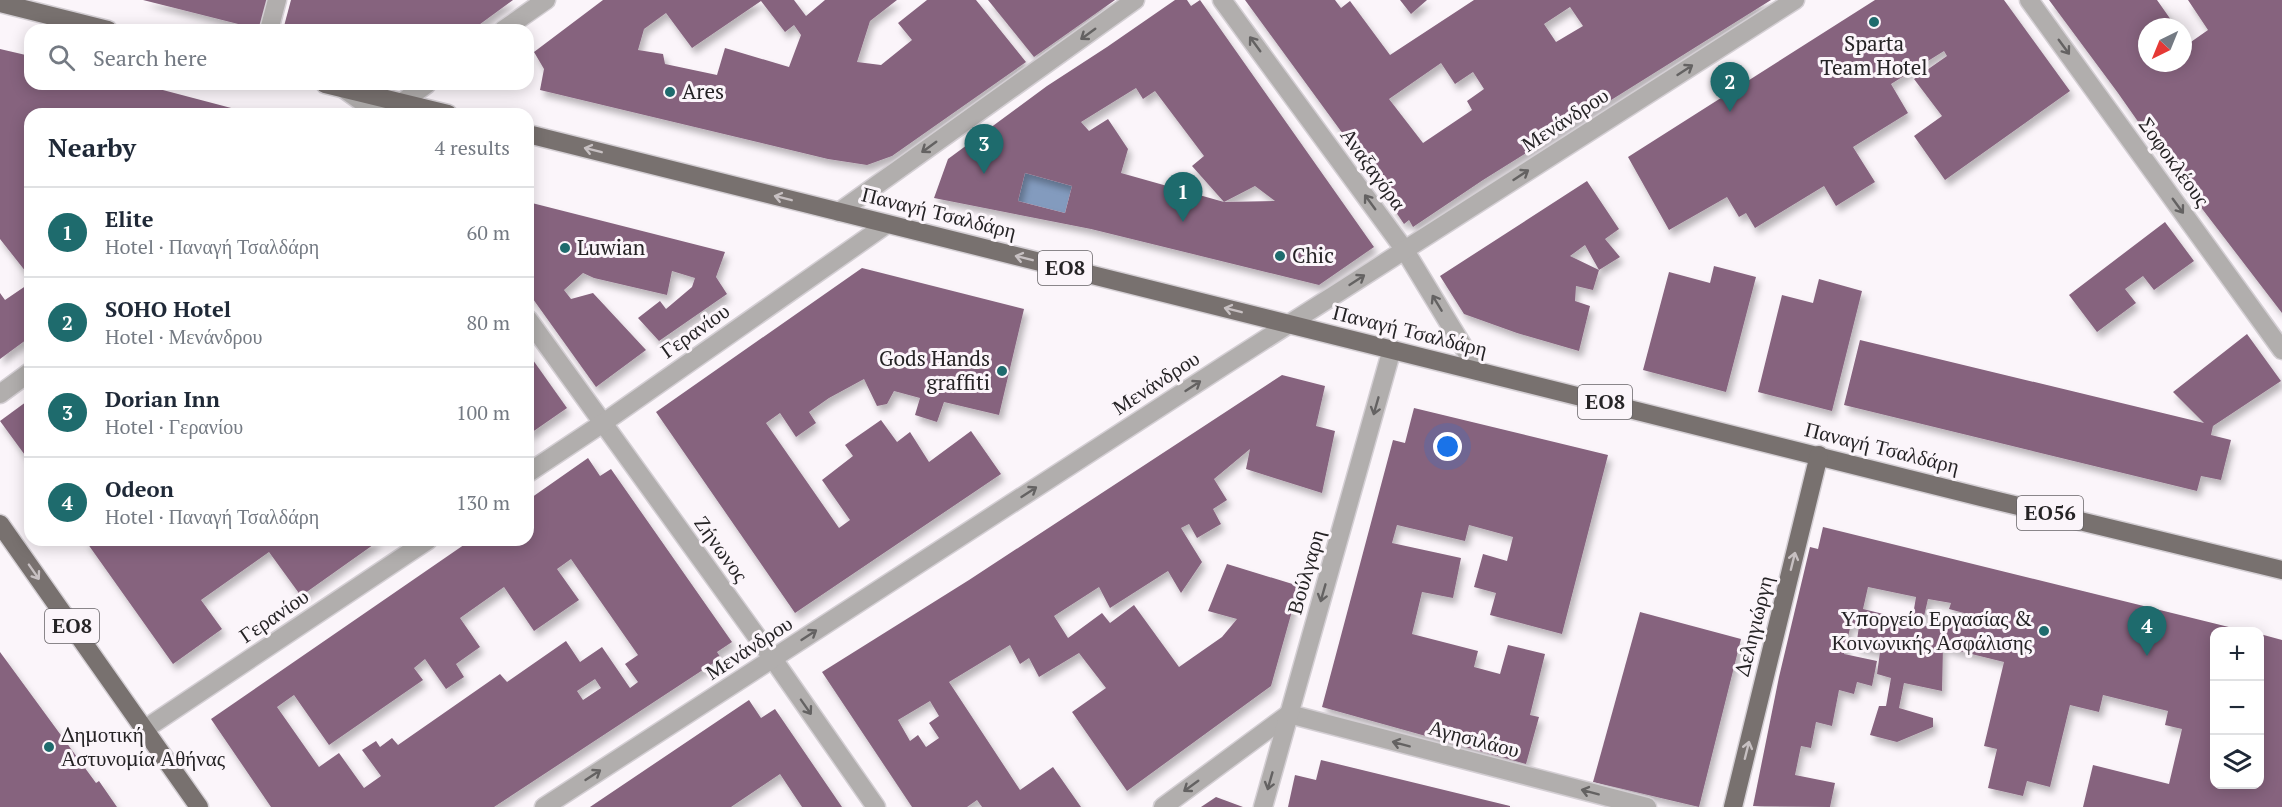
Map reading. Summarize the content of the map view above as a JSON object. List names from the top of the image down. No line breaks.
{"streets":{"main road":["Παναγή Τσαλδάρη","ΕΟ8","ΕΟ56","Δεληγιώργη"],"street":["Μενάνδρου","Σοφοκλέους","Αναξαγόρα","Γερανίου","Ζήνωνος","Βούλγαρη","Αγησιλάου"]},"crossings":[["Μενάνδρου","Αναξαγόρα"],["Μενάνδρου","Παναγή Τσαλδάρη"],["Μενάνδρου","Ζήνωνος"],["Αναξαγόρα","Παναγή Τσαλδάρη"],["Παναγή Τσαλδάρη","Γερανίου"],["Παναγή Τσαλδάρη","Βούλγαρη"],["Παναγή Τσαλδάρη","Δεληγιώργη"],["ΕΟ8","Γερανίου"],["Γερανίου","Ζήνωνος"],["Βούλγαρη","Αγησιλάου"]],"one_way":["Μενάνδρου","Σοφοκλέους","Αναξαγόρα","Παναγή Τσαλδάρη","Βούλγαρη","Δεληγιώργη","Αγησιλάου"],"places":["Sparta Team Hotel","Ares","Luwian","Chic","Gods Hands graffiti","Υποργείο Εργασίας & Κοινωνικής Ασφάλισης","Δημοτική Αστυνομία Αθήνας"],"north":"bottom left","page":{"search":"Search here","pins":["2","3","1","4"],"heading":["Nearby","4 results"],"list":[{"mark":"1","name":"Elite","note":"Hotel · Παναγή Τσαλδάρη","value":"60 m"},{"mark":"2","name":"SOHO Hotel","note":"Hotel · Μενάνδρου","value":"80 m"},{"mark":"3","name":"Dorian Inn","note":"Hotel · Γερανίου","value":"100 m"},{"mark":"4","name":"Odeon","note":"Hotel · Παναγή Τσαλδάρη","value":"130 m"}],"map_buttons":["+","−"]}}
